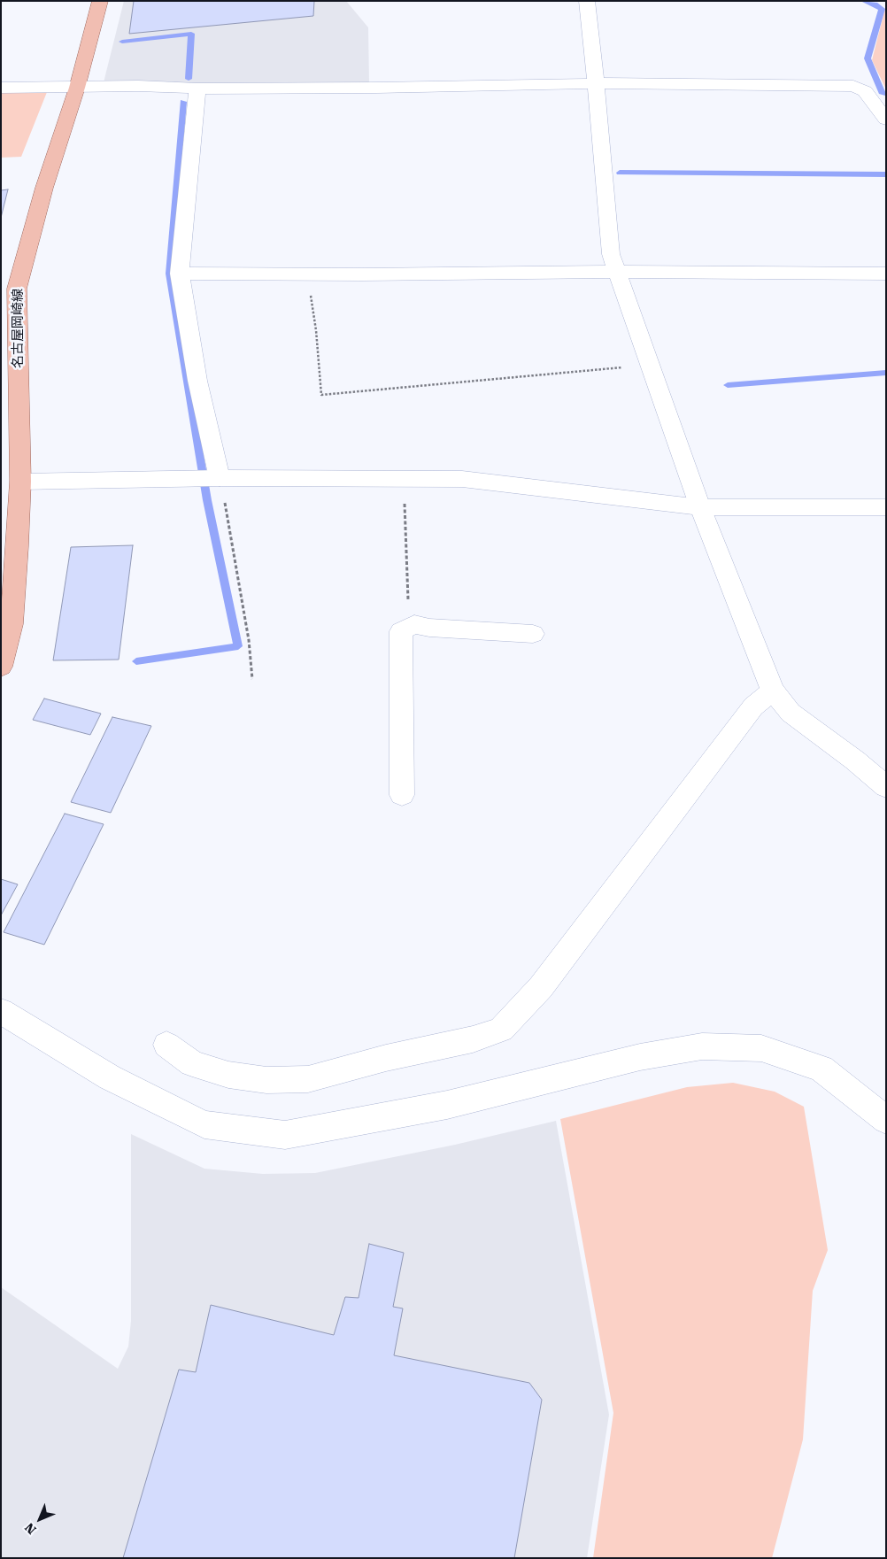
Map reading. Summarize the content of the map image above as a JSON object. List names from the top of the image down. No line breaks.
{"streets":{"main road":["名古屋岡崎線"]},"north":"bottom left"}
